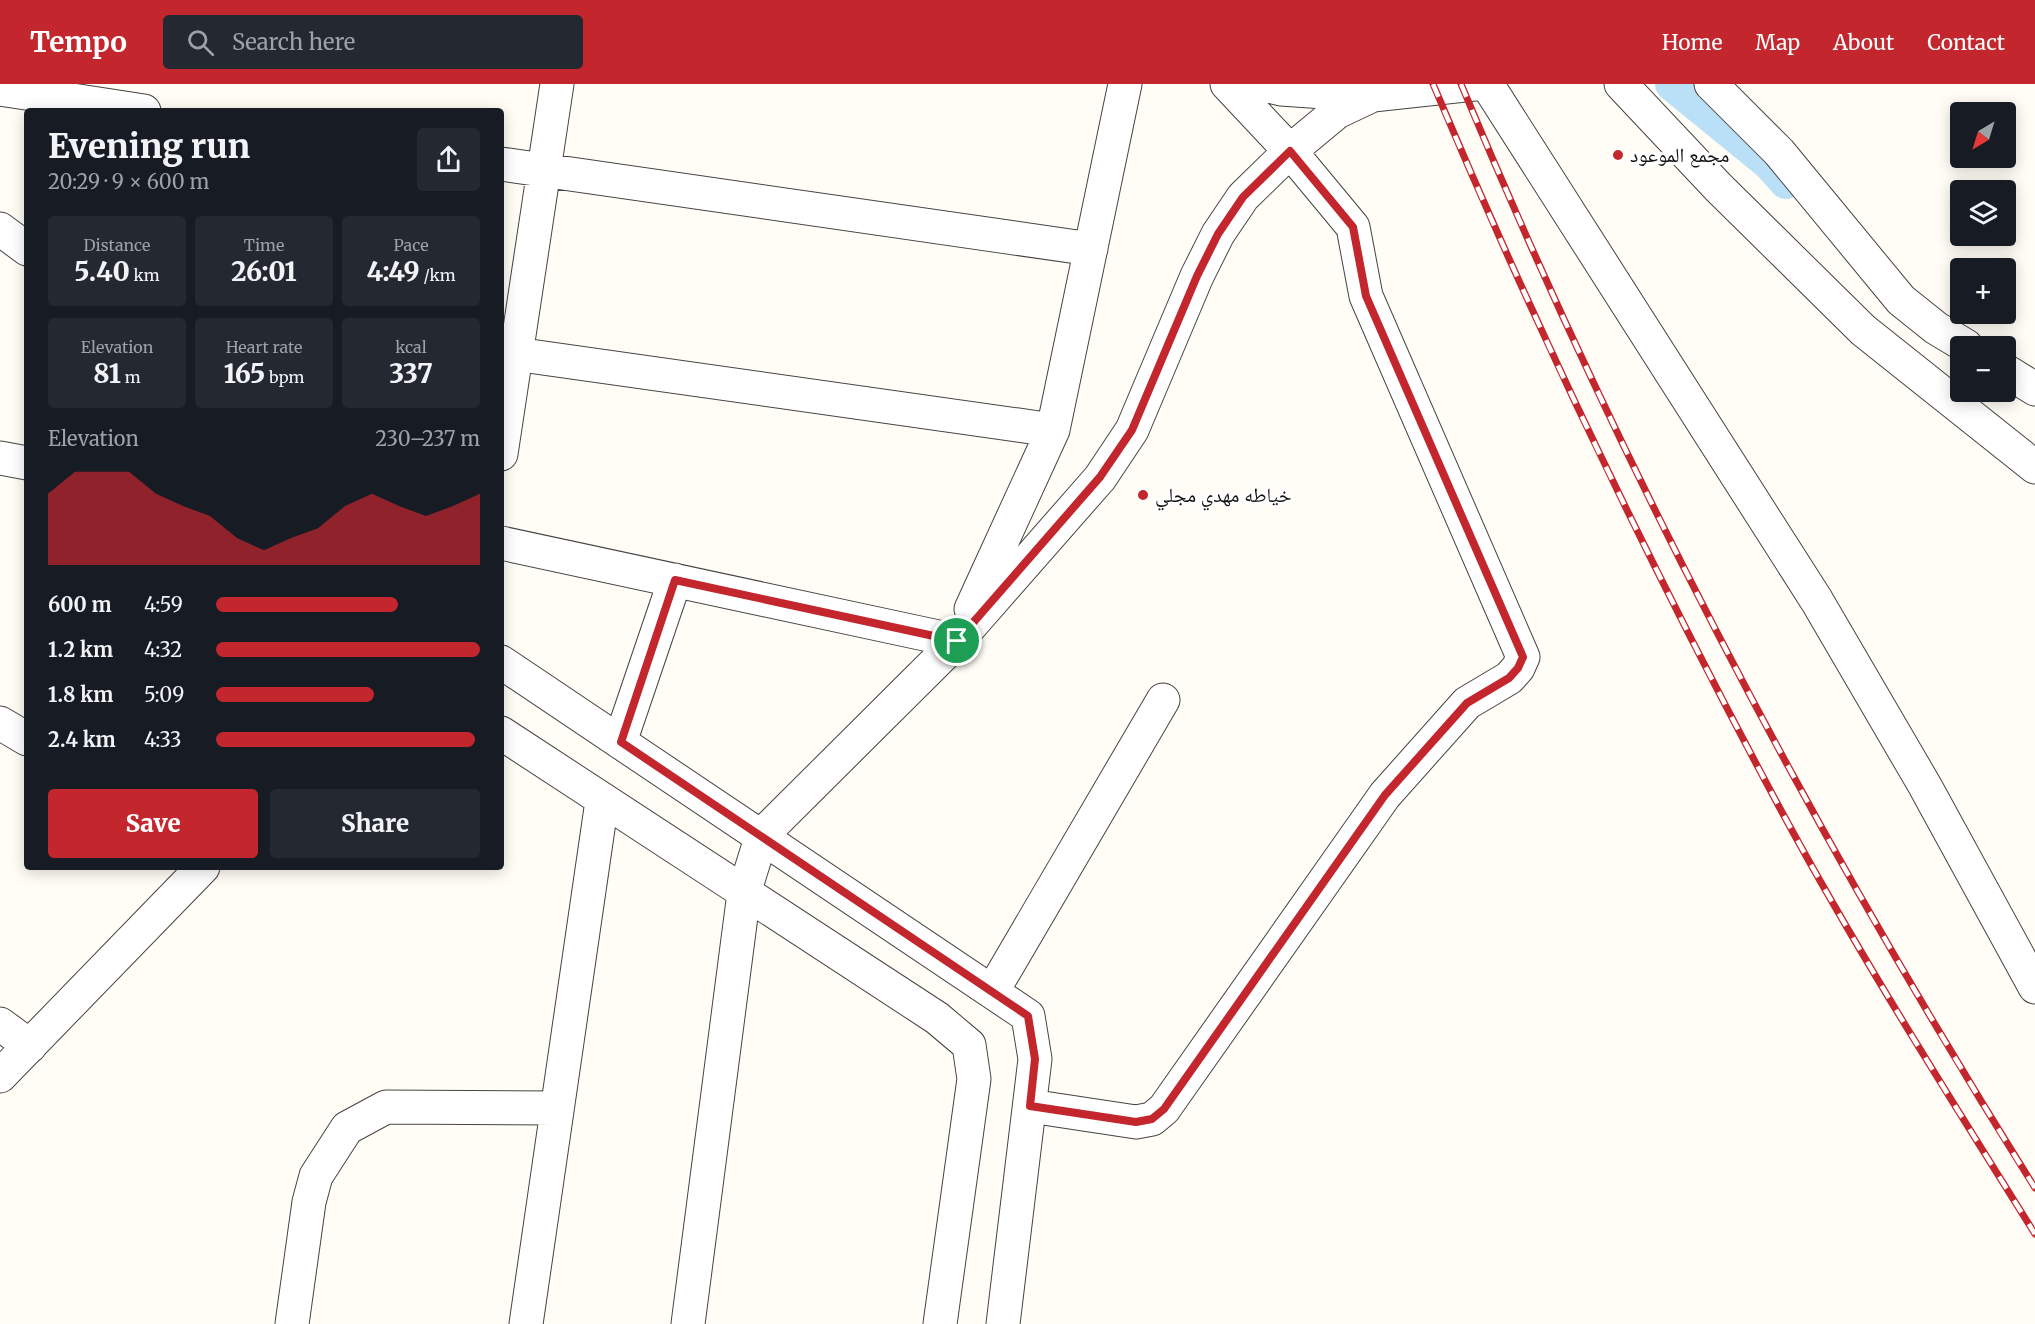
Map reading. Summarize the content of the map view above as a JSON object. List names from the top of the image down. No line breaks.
{"places":["مجمع الموعود","خياطه مهدي مجلي"],"north":"bottom left","page":{"header":"Tempo","search":"Search here","nav":["Home","Map","About","Contact"],"map_buttons":["+","−"],"heading":["Evening run","20:29 · 9 × 600 m"],"stats":[["Distance","5.40 km"],["Time","26:01"],["Pace","4:49 /km"],["Elevation","81 m"],["Heart rate","165 bpm"],["kcal","337"]],"chart":["Elevation","230–237 m"],"list":[{"name":"600 m","note":"4:59"},{"name":"1.2 km","note":"4:32"},{"name":"1.8 km","note":"5:09"},{"name":"2.4 km","note":"4:33"}],"buttons":["Save","Share"]}}
